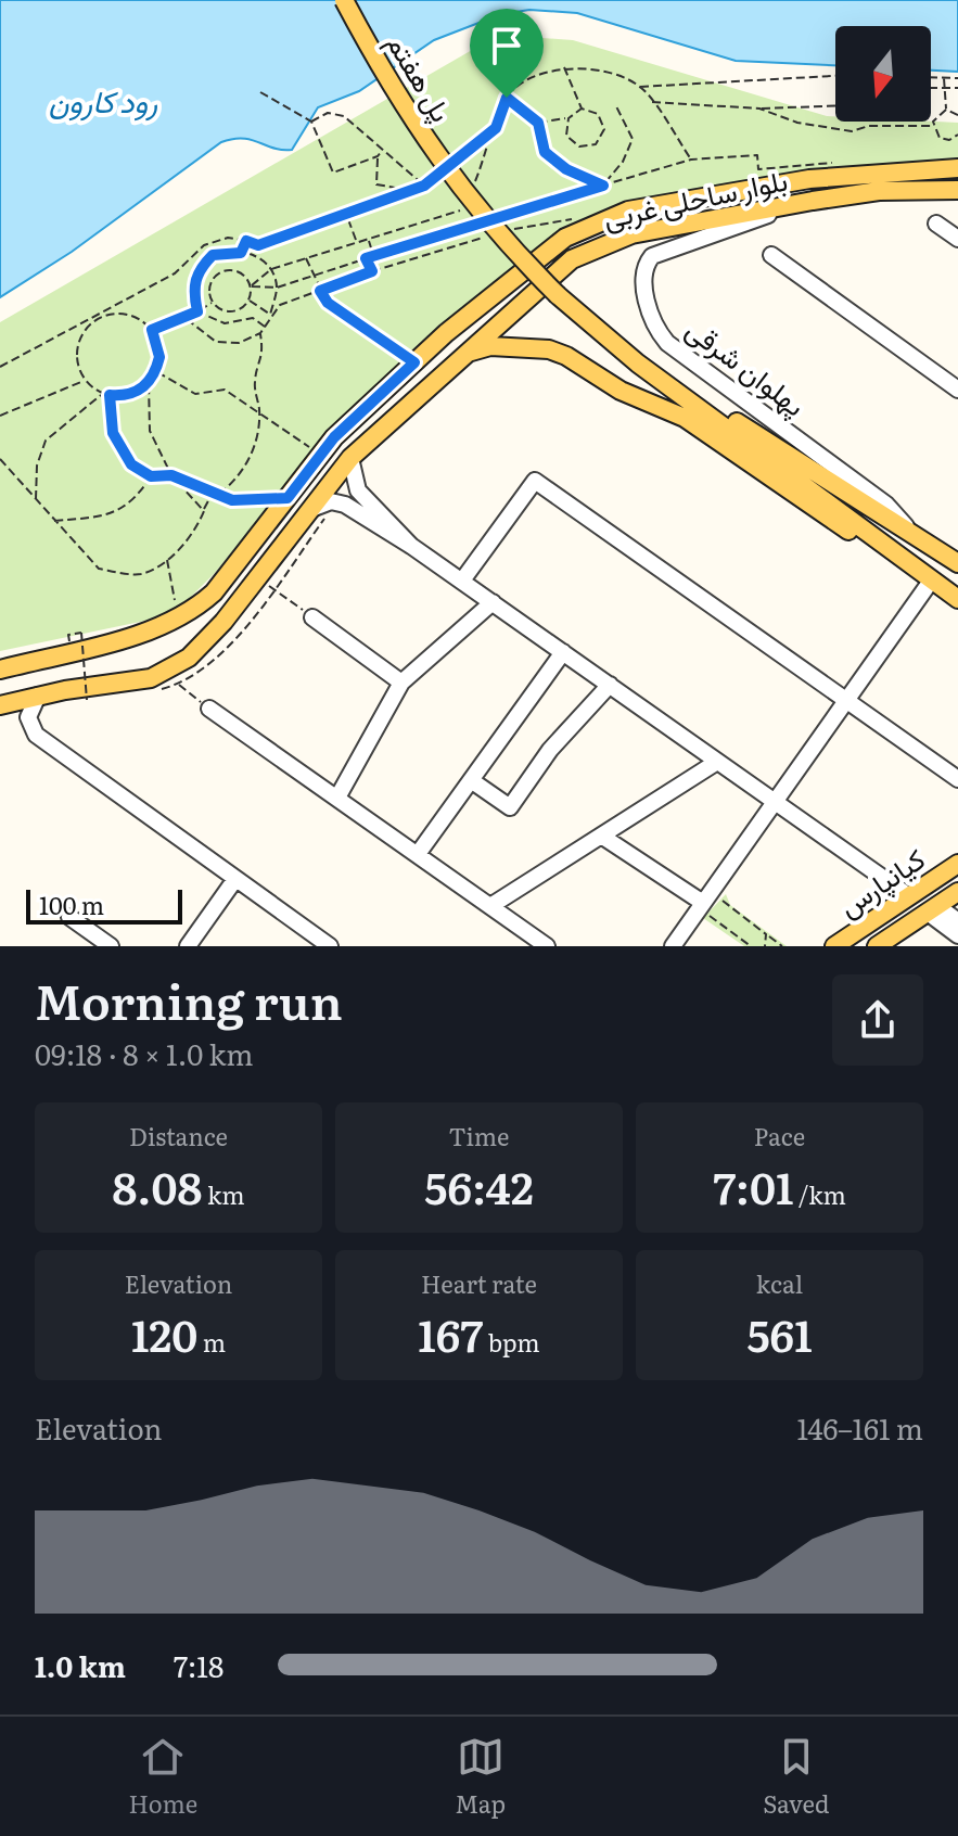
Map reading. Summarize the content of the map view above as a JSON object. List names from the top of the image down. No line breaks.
{"streets":{"main road":["پل هفتم","بلوار ساحلی غربی","پهلوان شرقی","کیانپارس"]},"crossings":[["پل هفتم","پهلوان شرقی"],["بلوار ساحلی غربی","پهلوان شرقی"]],"water":["رود کارون"],"scale_bar":"100 m","north":"bottom","page":{"scale":"100 m","heading":["Morning run","09:18 · 8 × 1.0 km"],"stats":[["Distance","8.08 km"],["Time","56:42"],["Pace","7:01 /km"],["Elevation","120 m"],["Heart rate","167 bpm"],["kcal","561"]],"chart":["Elevation","146–161 m"],"list":[{"name":"1.0 km","note":"7:18"}],"tabs":["Home","Map","Saved"]}}
